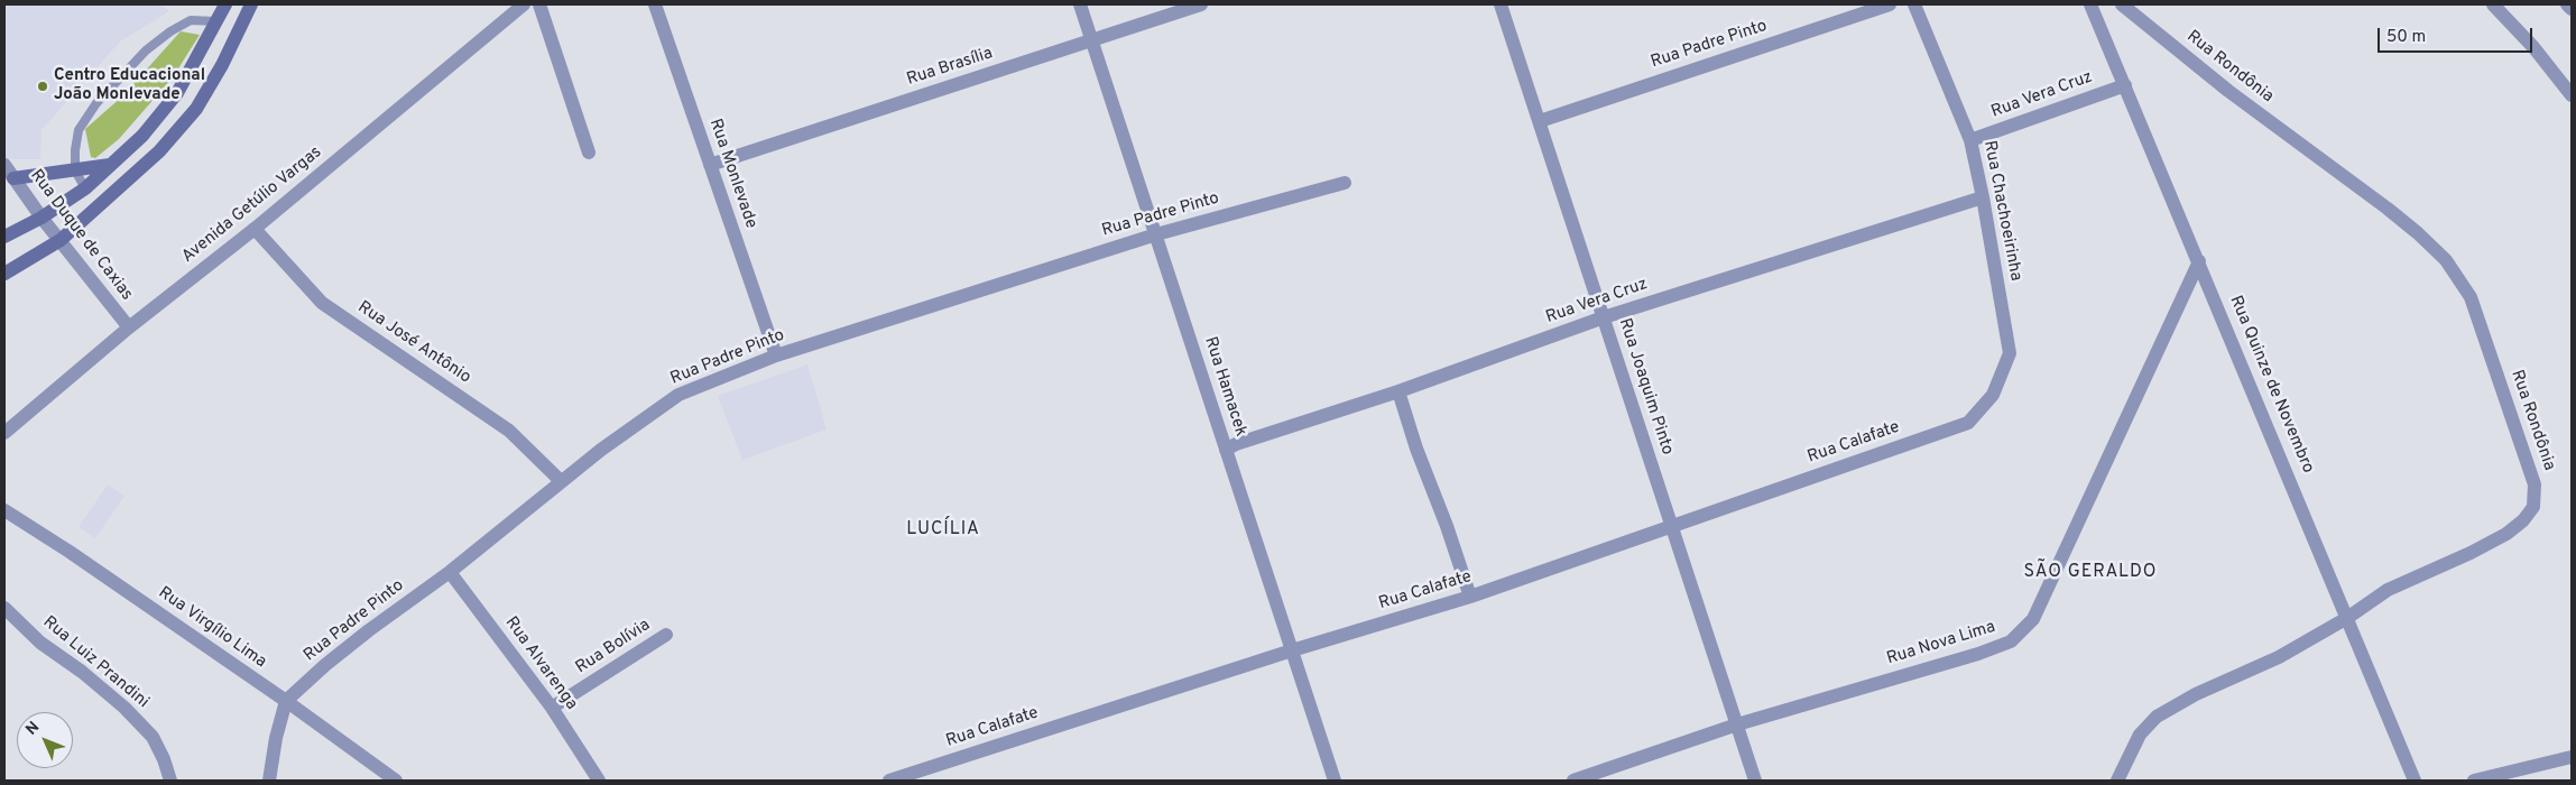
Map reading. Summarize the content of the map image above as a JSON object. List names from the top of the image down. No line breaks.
{"streets":{"street":["Rua Padre Pinto","Rua Brasília","Rua Rondônia","Rua Vera Cruz","Rua Monlevade","Avenida Getúlio Vargas","Rua Chachoeirinha","Rua Duque de Caxias","Rua José Antônio","Rua Quinze de Novembro","Rua Hamacek","Rua Joaquim Pinto","Rua Calafate","Rua Virgílio Lima","Rua Nova Lima","Rua Bolívia","Rua Luiz Prandini","Rua Alvarenga"]},"crossings":[["Rua Padre Pinto","Rua Monlevade"],["Rua Padre Pinto","Rua José Antônio"],["Rua Padre Pinto","Rua Hamacek"],["Rua Padre Pinto","Rua Joaquim Pinto"],["Rua Padre Pinto","Rua Virgílio Lima"],["Rua Padre Pinto","Rua Alvarenga"],["Rua Brasília","Rua Monlevade"],["Rua Brasília","Rua Hamacek"],["Rua Rondônia","Rua Quinze de Novembro"],["Rua Vera Cruz","Rua Chachoeirinha"],["Rua Vera Cruz","Rua Quinze de Novembro"],["Rua Vera Cruz","Rua Hamacek"],["Rua Vera Cruz","Rua Joaquim Pinto"],["Avenida Getúlio Vargas","Rua Duque de Caxias"],["Avenida Getúlio Vargas","Rua José Antônio"],["Rua Chachoeirinha","Rua Calafate"],["Rua Quinze de Novembro","Rua Nova Lima"],["Rua Hamacek","Rua Calafate"],["Rua Joaquim Pinto","Rua Calafate"],["Rua Joaquim Pinto","Rua Nova Lima"],["Rua Bolívia","Rua Alvarenga"]],"districts":["LUCÍLIA","SÃO GERALDO"],"places":["Centro Educacional João Monlevade"],"scale_bar":"50 m","north":"top left"}
